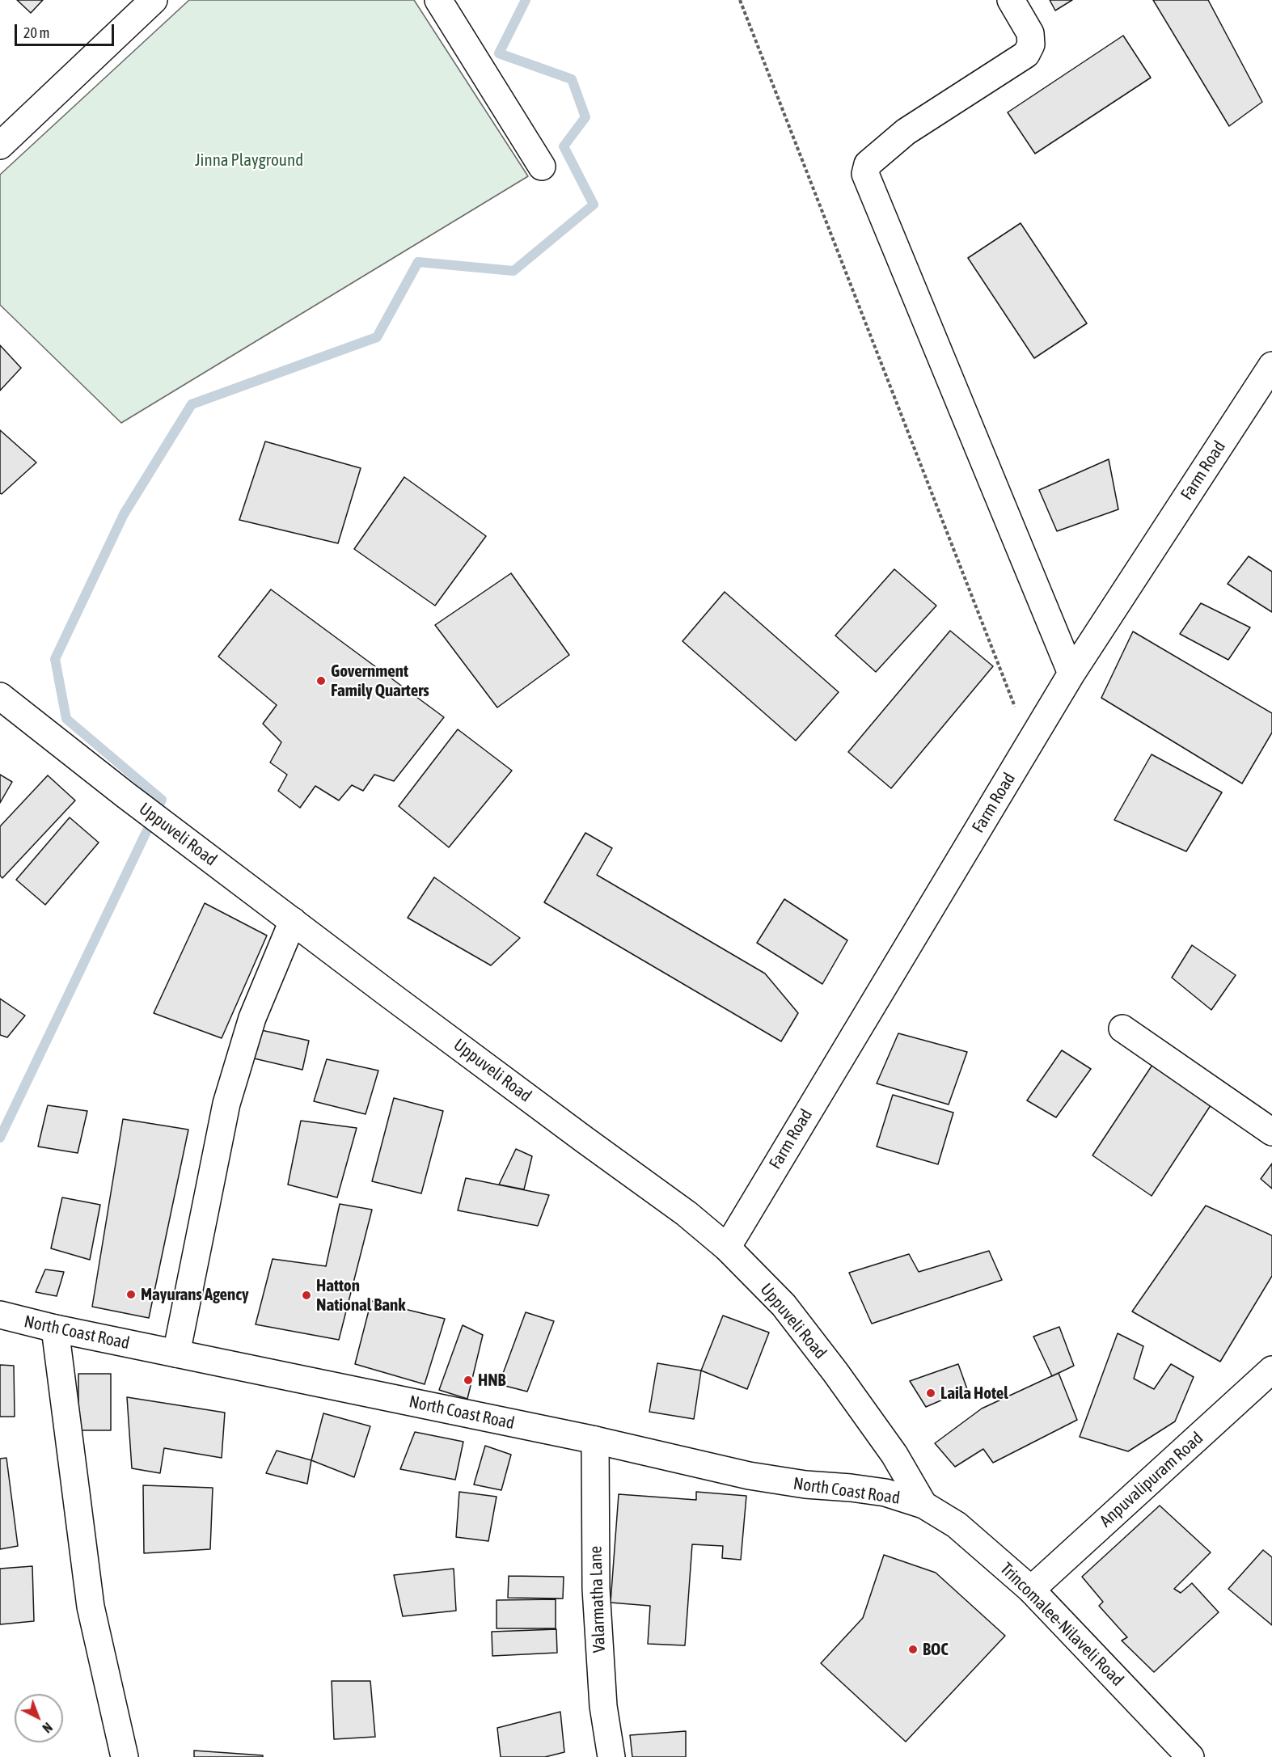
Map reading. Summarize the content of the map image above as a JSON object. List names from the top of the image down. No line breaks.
{"streets":{"street":["Farm Road","Uppuveli Road","North Coast Road","Anpuvalipuram Road","Valarmatha Lane","Trincomalee-Nilaveli Road"]},"crossings":[["Farm Road","Uppuveli Road"],["Uppuveli Road","North Coast Road"],["Uppuveli Road","Trincomalee-Nilaveli Road"],["North Coast Road","Valarmatha Lane"],["North Coast Road","Trincomalee-Nilaveli Road"],["Anpuvalipuram Road","Trincomalee-Nilaveli Road"]],"parks":["Jinna Playground"],"places":["Government Family Quarters","Mayurans Agency","Hatton National Bank","HNB","Laila Hotel","BOC"],"scale_bar":"20 m","north":"bottom right"}
